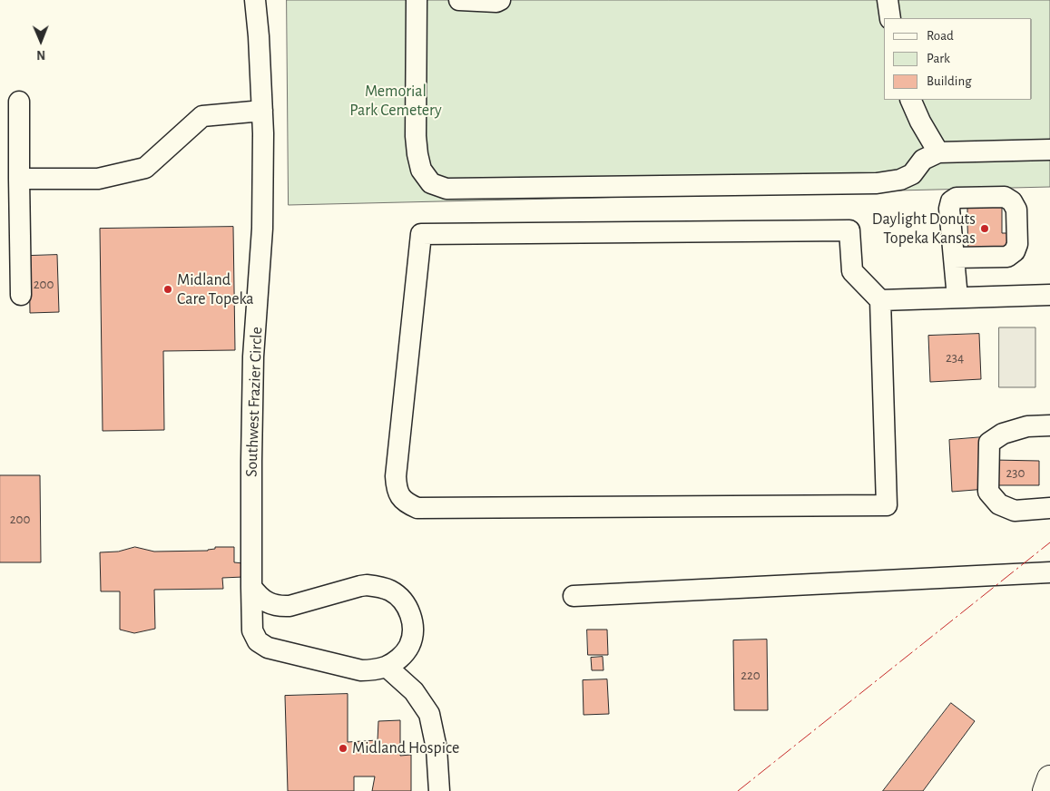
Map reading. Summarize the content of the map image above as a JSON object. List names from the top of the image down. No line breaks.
{"streets":{"street":["Southwest Frazier Circle"]},"parks":["Memorial Park Cemetery"],"places":["Daylight Donuts Topeka Kansas","Midland Care Topeka","Midland Hospice"],"house_numbers":["200","234","230","200","220"],"legend":["Road","Park","Building"],"north":"bottom"}
